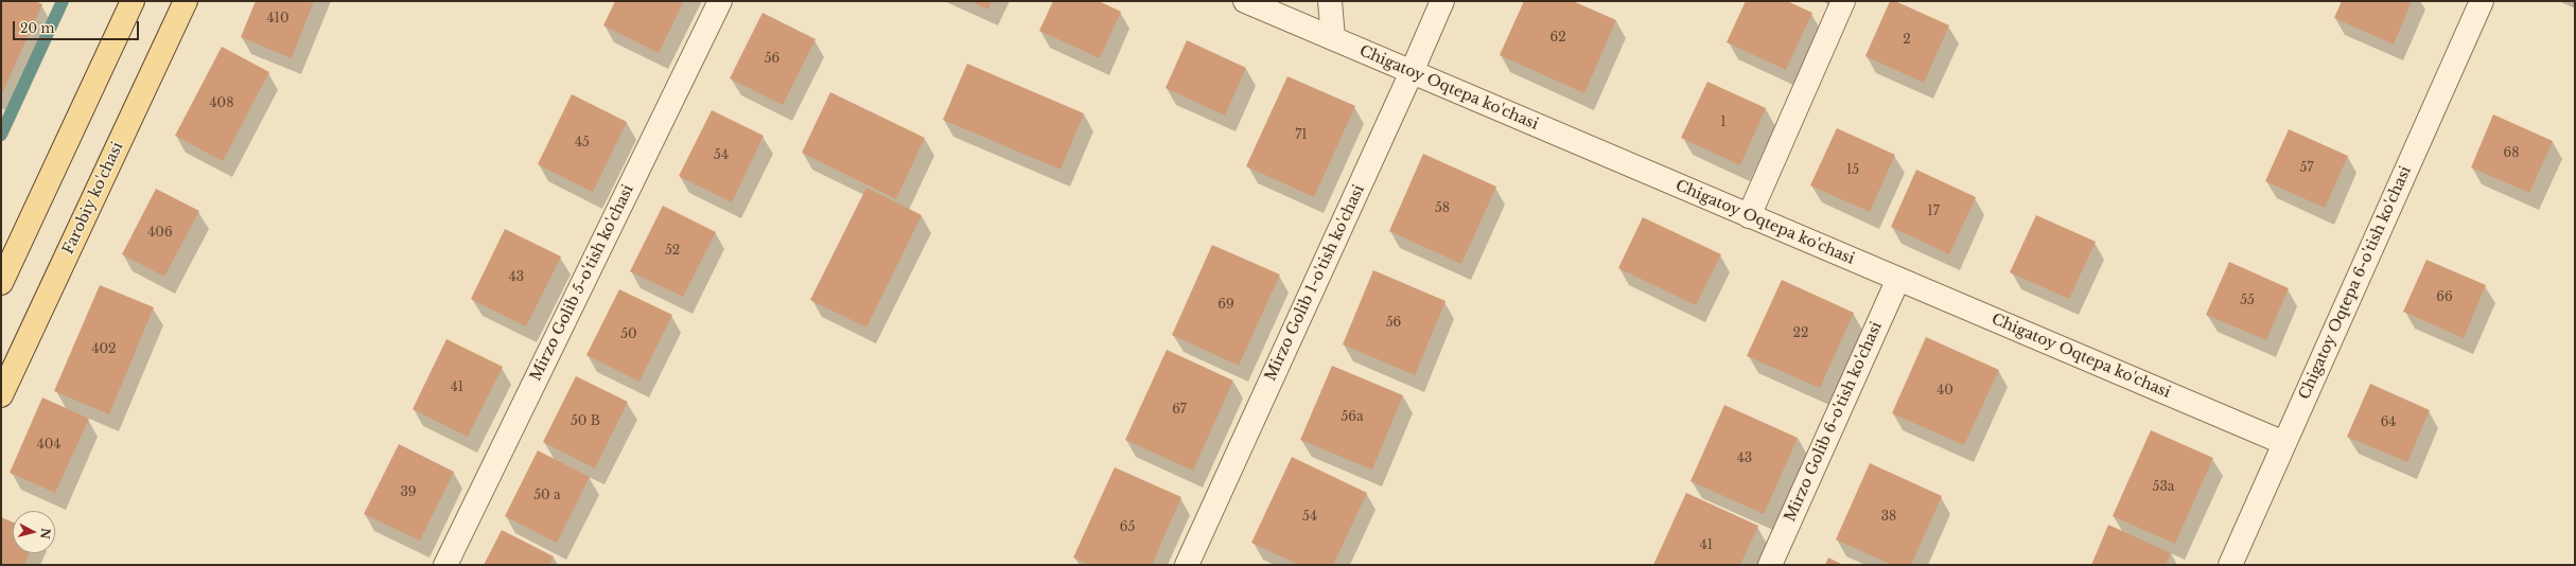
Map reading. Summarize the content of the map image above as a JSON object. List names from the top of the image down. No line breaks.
{"streets":{"main road":["Farobiy ko'chasi"],"street":["Chigatoy Oqtepa ko'chasi","Mirzo Golib 5-o'tish ko'chasi","Mirzo Golib 1-o'tish ko'chasi","Chigatoy Oqtepa 6-o'tish ko'chasi","Mirzo Golib 6-o'tish ko'chasi"]},"crossings":[["Chigatoy Oqtepa ko'chasi","Mirzo Golib 1-o'tish ko'chasi"],["Chigatoy Oqtepa ko'chasi","Chigatoy Oqtepa 6-o'tish ko'chasi"],["Chigatoy Oqtepa ko'chasi","Mirzo Golib 6-o'tish ko'chasi"]],"house_numbers":["410","62","2","56","408","1","71","45","68","54","57","15","58","17","406","52","43","66","55","69","56","22","50","402","41","40","67","56a","50 B","64","404","43","53a","39","50 a","54","38","65","41"],"scale_bar":"20 m","north":"right"}
